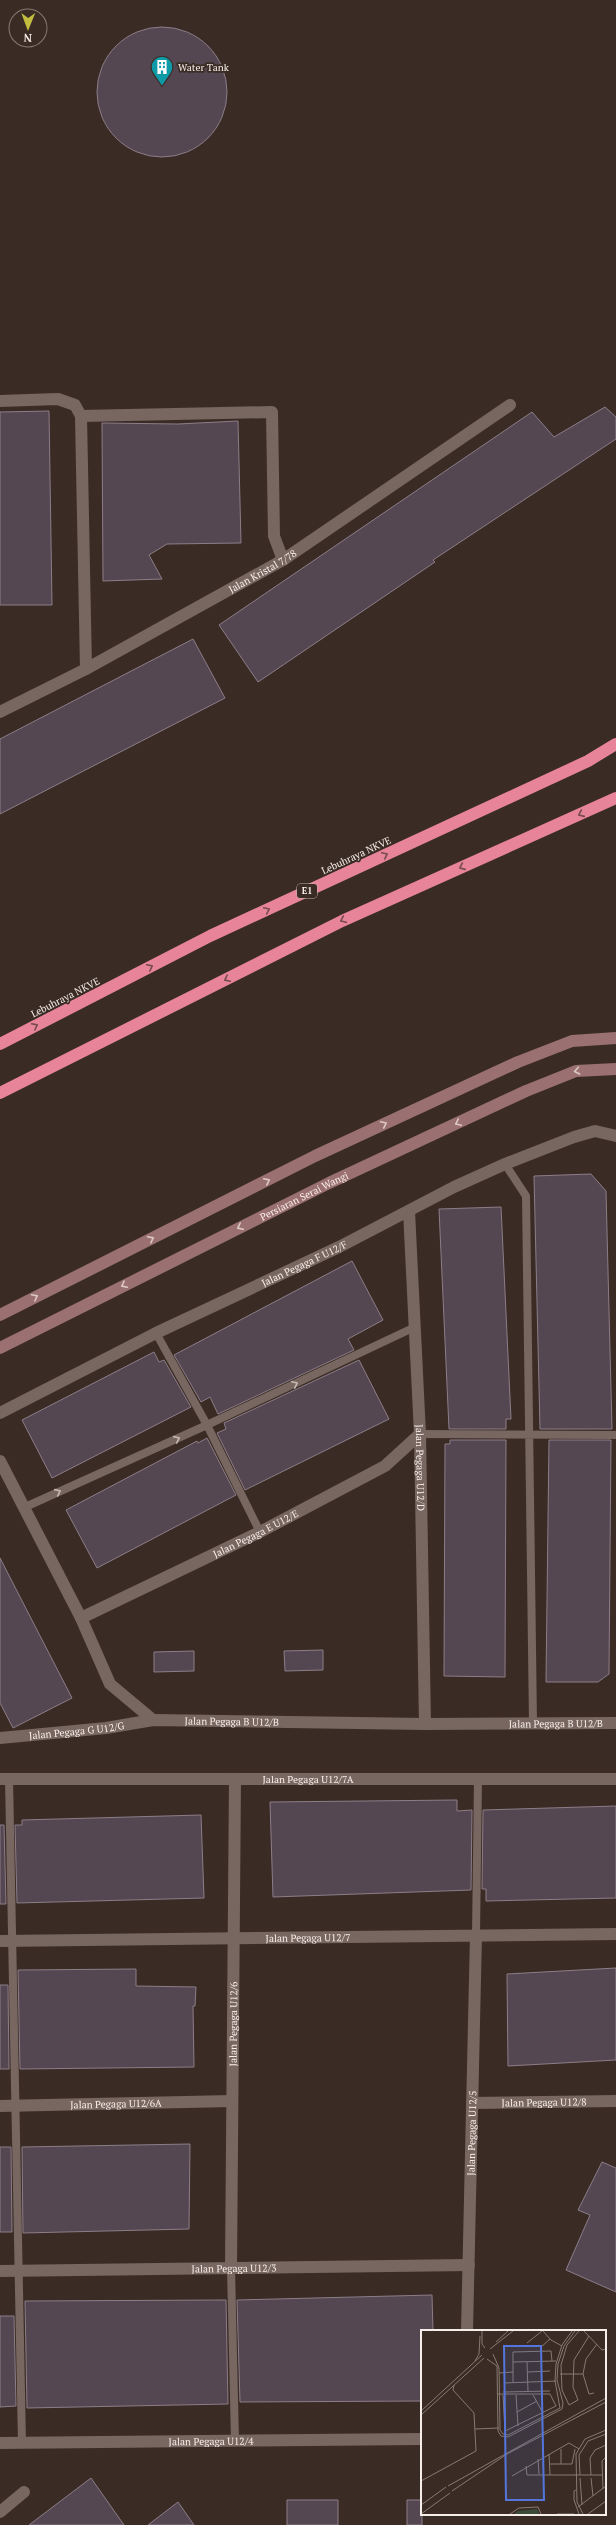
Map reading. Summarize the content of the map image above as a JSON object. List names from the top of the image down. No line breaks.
{"streets":{"highway":["Lebuhraya NKVE","E1"],"street":["Jalan Kristal 7/78","Persiaran Serai Wangi","Jalan Pegaga F U12/F","Jalan Pegaga U12/D","Jalan Pegaga E U12/E","Jalan Pegaga B U12/B","Jalan Pegaga G U12/G","Jalan Pegaga U12/7A","Jalan Pegaga U12/7","Jalan Pegaga U12/6","Jalan Pegaga U12/8","Jalan Pegaga U12/6A","Jalan Pegaga U12/5","Jalan Pegaga U12/3","Jalan Pegaga U12/4"]},"crossings":[["Jalan Pegaga F U12/F","Jalan Pegaga U12/D"],["Jalan Pegaga U12/D","Jalan Pegaga E U12/E"],["Jalan Pegaga U12/D","Jalan Pegaga B U12/B"],["Jalan Pegaga B U12/B","Jalan Pegaga G U12/G"],["Jalan Pegaga U12/7A","Jalan Pegaga U12/6"],["Jalan Pegaga U12/7","Jalan Pegaga U12/6"],["Jalan Pegaga U12/7","Jalan Pegaga U12/5"],["Jalan Pegaga U12/6","Jalan Pegaga U12/6A"],["Jalan Pegaga U12/6","Jalan Pegaga U12/3"],["Jalan Pegaga U12/8","Jalan Pegaga U12/5"],["Jalan Pegaga U12/5","Jalan Pegaga U12/3"]],"places":{"building":["Water Tank"]},"north":"bottom"}
